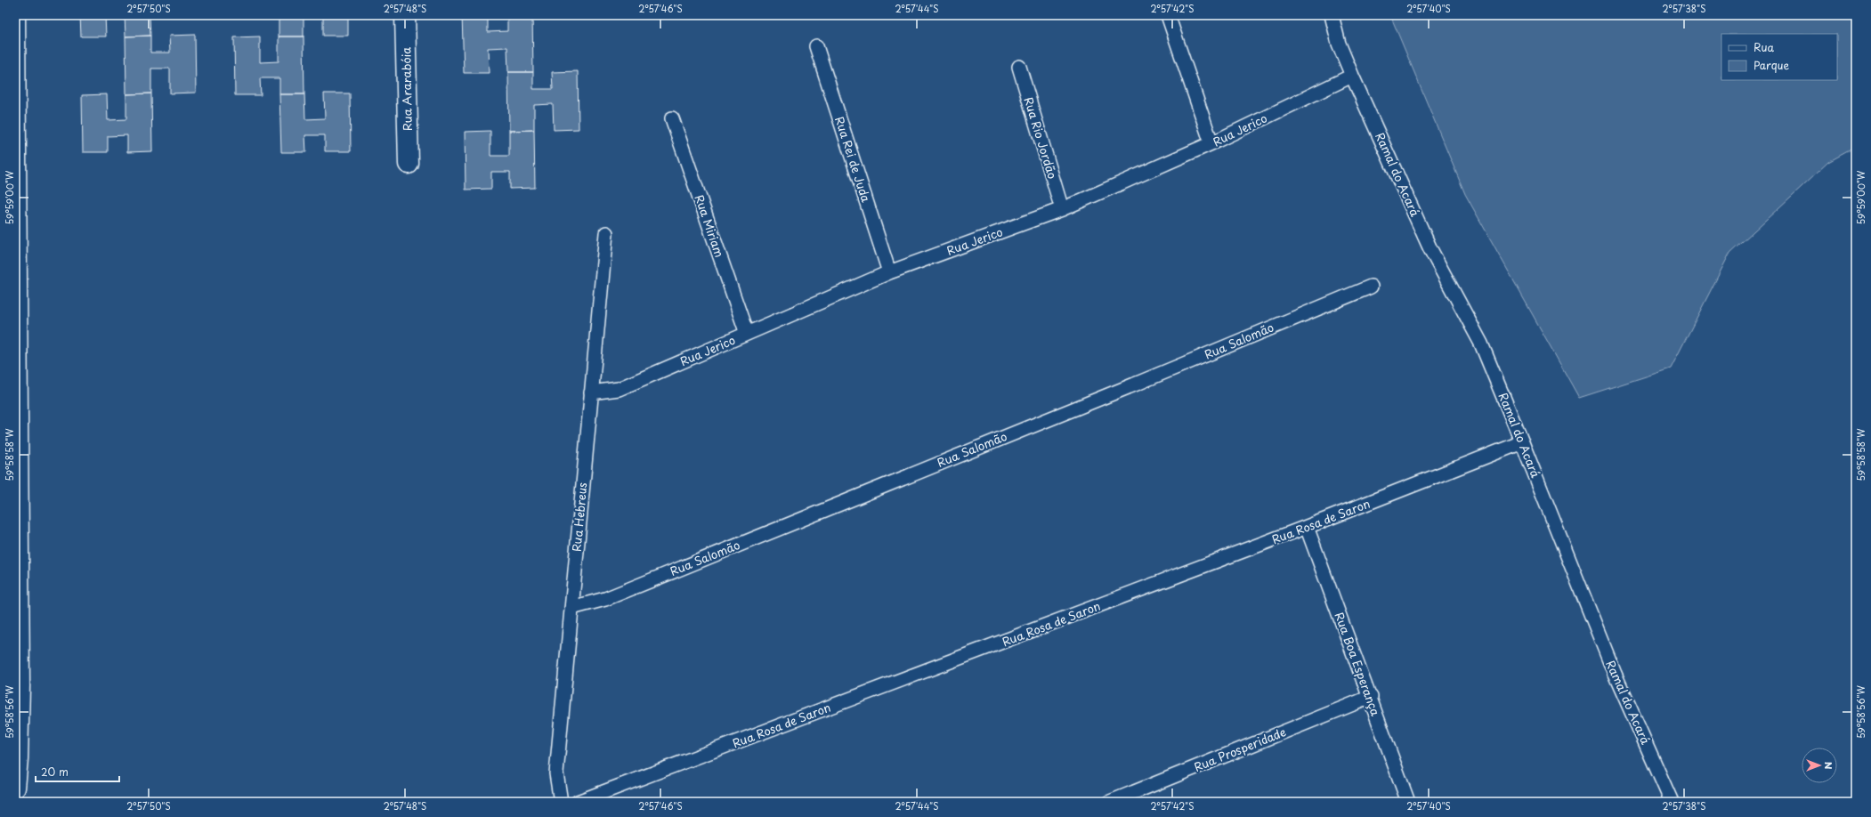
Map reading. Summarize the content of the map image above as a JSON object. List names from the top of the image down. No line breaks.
{"streets":{"street":["Rua Ararabóia"],"lane":["Rua Jerico","Rua Rio Jordão","Rua Rei de Juda","Ramal do Acará","Rua Miriam","Rua Salomão","Rua Hebreus","Rua Rosa de Saron","Rua Boa Esperança","Rua Prosperidade"]},"crossings":[["Rua Jerico","Rua Rio Jordão"],["Rua Jerico","Rua Rei de Juda"],["Rua Jerico","Ramal do Acará"],["Rua Jerico","Rua Miriam"],["Rua Jerico","Rua Hebreus"],["Ramal do Acará","Rua Rosa de Saron"],["Rua Salomão","Rua Hebreus"],["Rua Rosa de Saron","Rua Boa Esperança"],["Rua Boa Esperança","Rua Prosperidade"]],"legend":["Rua","Parque"],"scale_bar":"20 m","north":"right","coordinates":["2°57'50\"S","2°57'48\"S","2°57'46\"S","2°57'44\"S","2°57'42\"S","2°57'40\"S","2°57'38\"S","59°59'00\"W","59°58'58\"W","59°58'56\"W"]}
